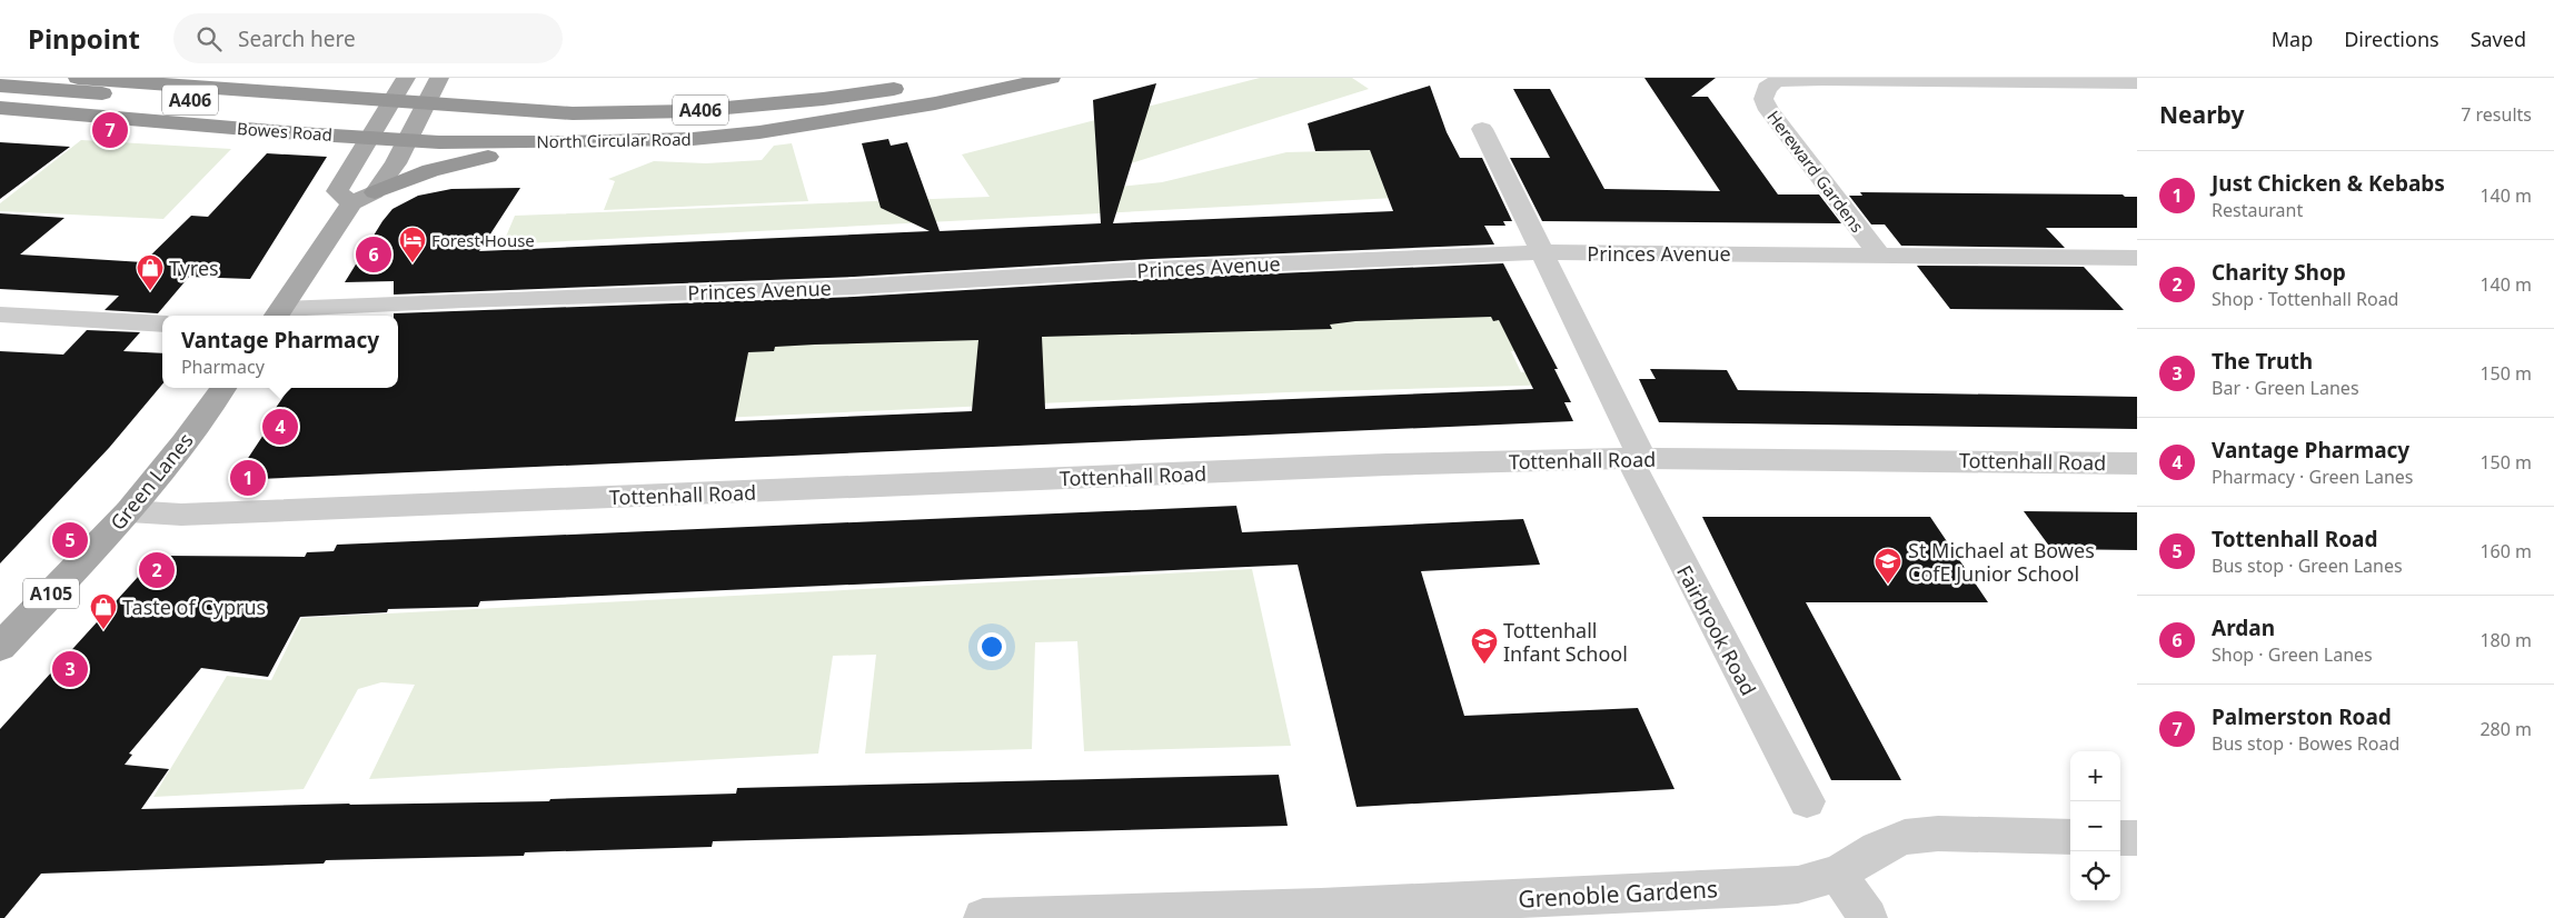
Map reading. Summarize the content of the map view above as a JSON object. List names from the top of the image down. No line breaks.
{"streets":{"highway":["A406","Bowes Road","North Circular Road"],"main road":["Green Lanes","A105"],"street":["Hereward Gardens","Princes Avenue","Tottenhall Road","Fairbrook Road","Grenoble Gardens"]},"crossings":[["A406","Bowes Road"],["A406","North Circular Road"],["Bowes Road","North Circular Road"],["Hereward Gardens","Princes Avenue"],["Princes Avenue","Fairbrook Road"],["Tottenhall Road","Green Lanes"],["Tottenhall Road","Fairbrook Road"]],"places":{"hotel":["Forest House"],"shop":["Tyres","Taste of Cyprus"],"school or university":["St Michael at Bowes CofE Junior School","Tottenhall Infant School"]},"page":{"header":"Pinpoint","search":"Search here","nav":["Map","Directions","Saved"],"heading":["Nearby","7 results"],"pins":["7","6","4","1","5","2","3"],"list":[{"mark":"1","name":"Just Chicken & Kebabs","note":"Restaurant","value":"140 m"},{"mark":"2","name":"Charity Shop","note":"Shop · Tottenhall Road","value":"140 m"},{"mark":"3","name":"The Truth","note":"Bar · Green Lanes","value":"150 m"},{"mark":"4","name":"Vantage Pharmacy","note":"Pharmacy · Green Lanes","value":"150 m"},{"mark":"5","name":"Tottenhall Road","note":"Bus stop · Green Lanes","value":"160 m"},{"mark":"6","name":"Ardan","note":"Shop · Green Lanes","value":"180 m"},{"mark":"7","name":"Palmerston Road","note":"Bus stop · Bowes Road","value":"280 m"}],"popup":["Vantage Pharmacy","Pharmacy"],"map_buttons":["+","−"]}}
